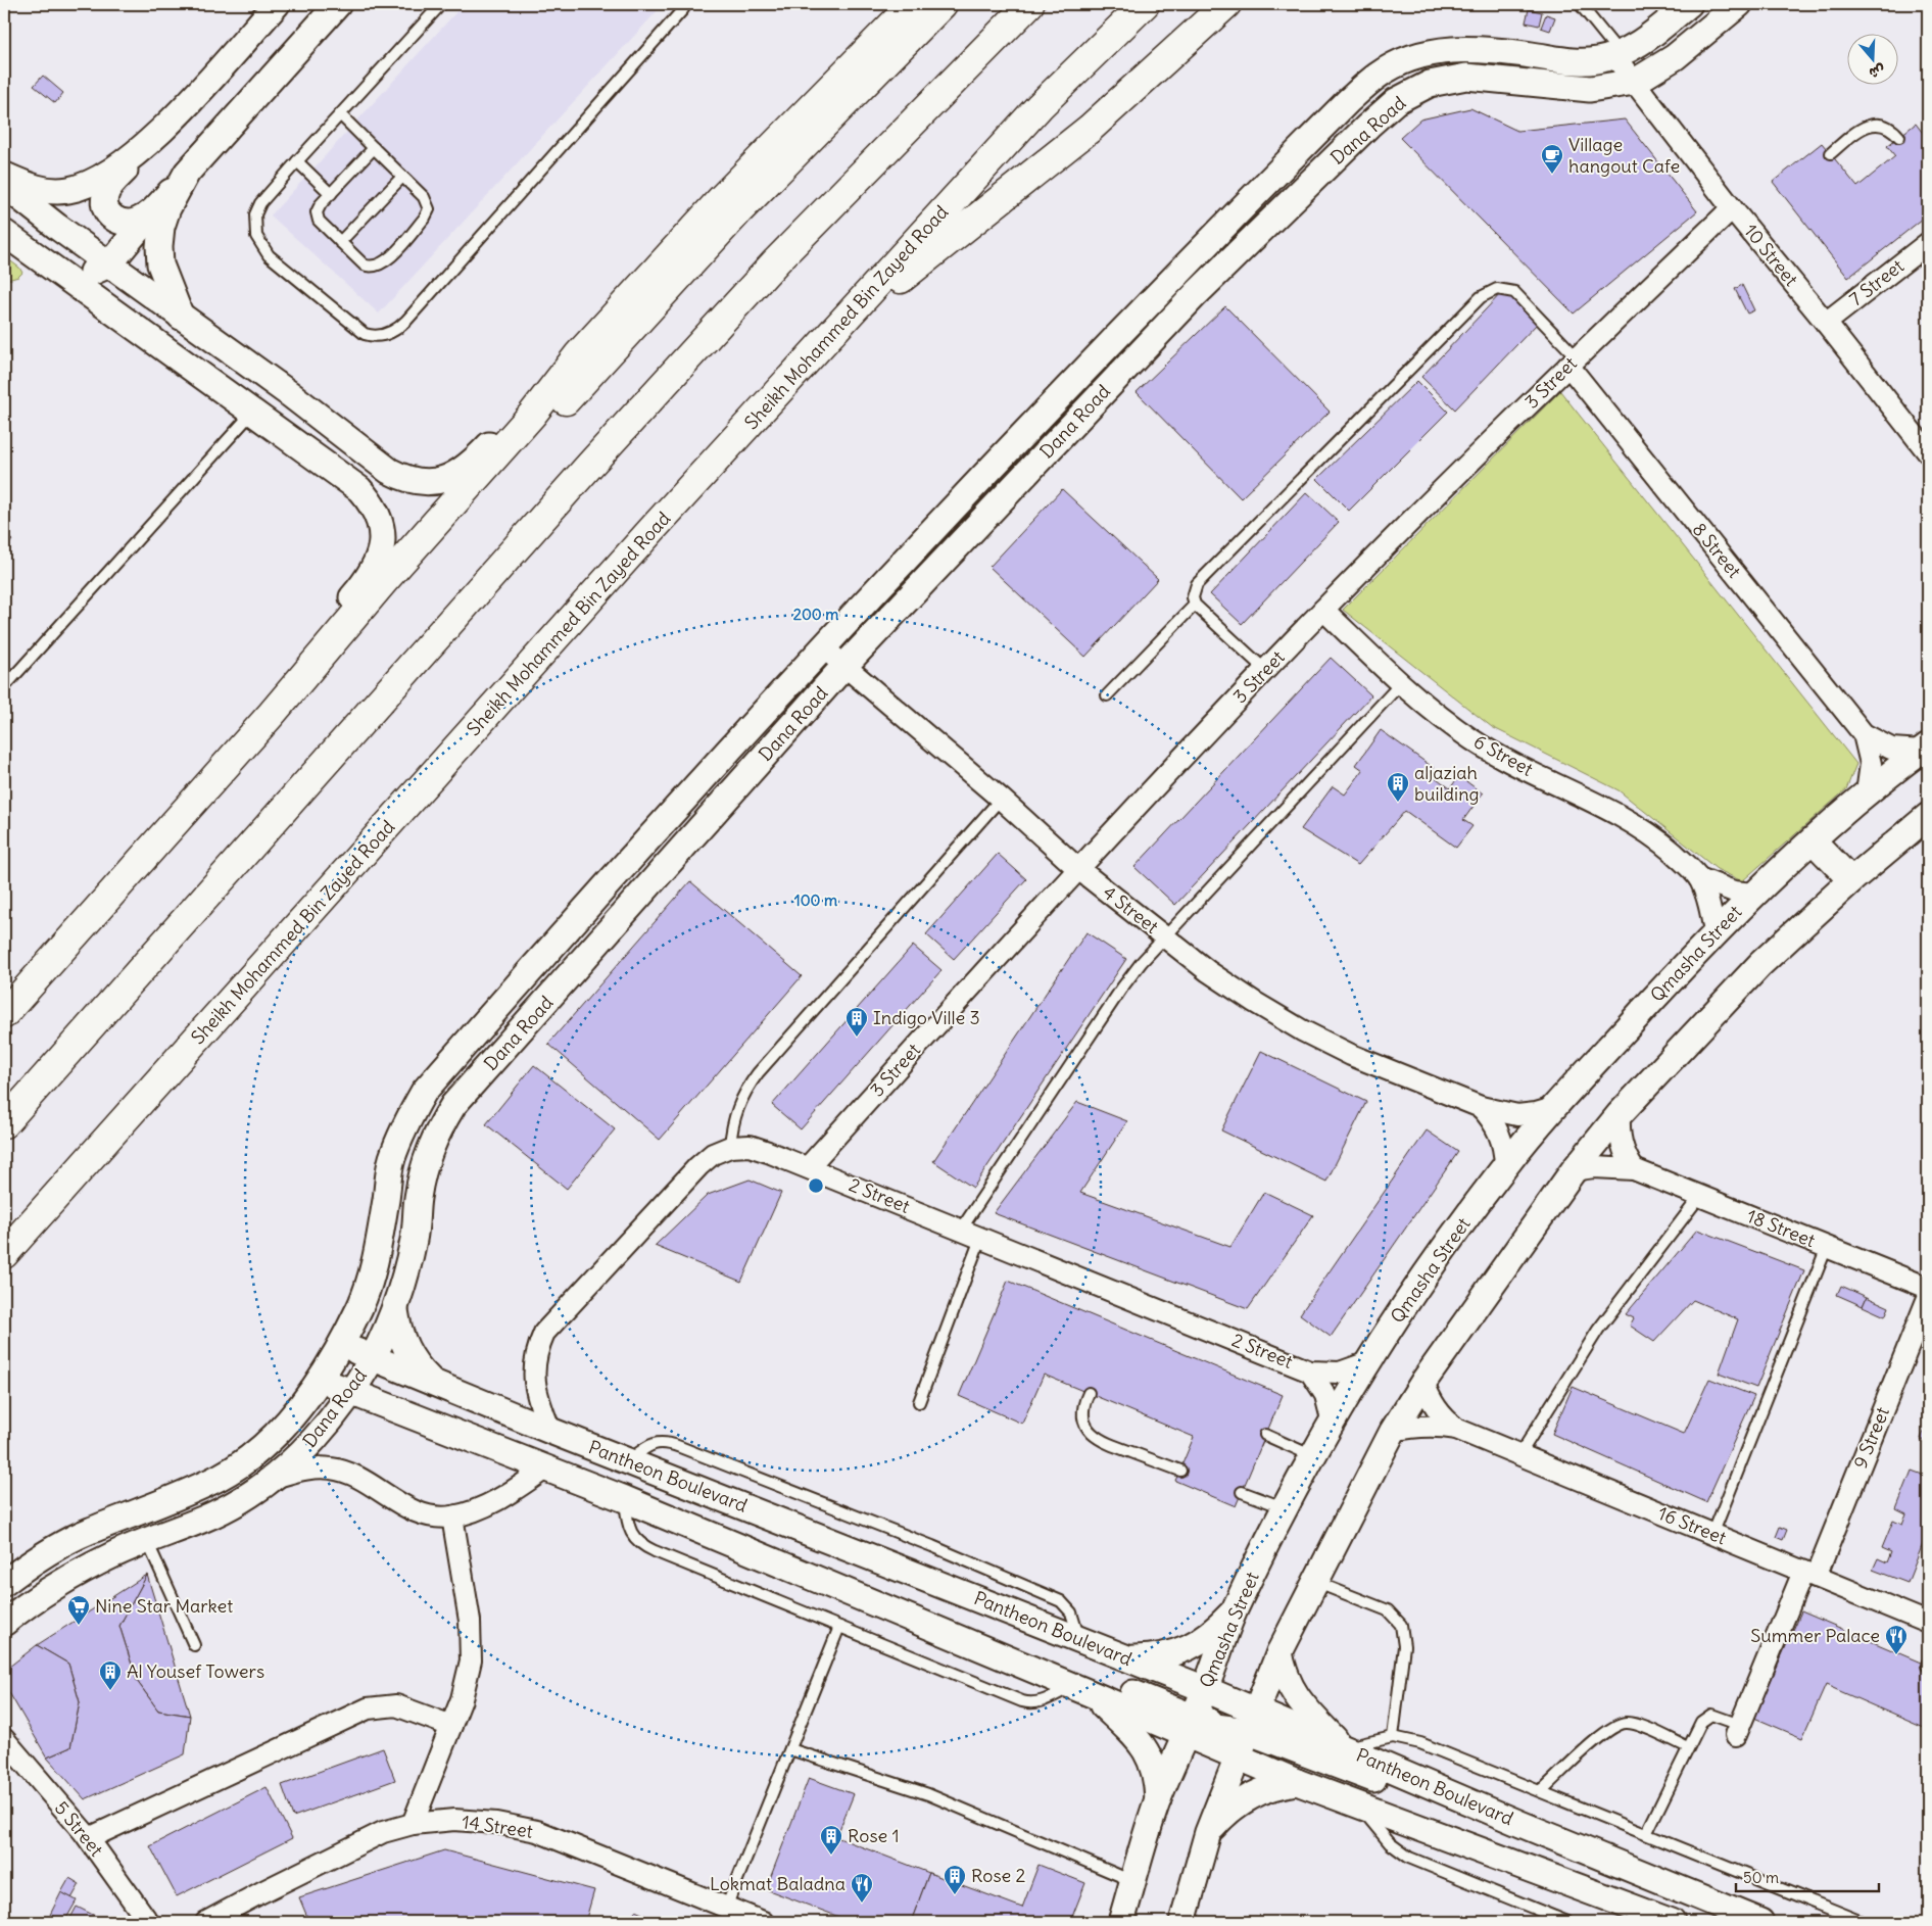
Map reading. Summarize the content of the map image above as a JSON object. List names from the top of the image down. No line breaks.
{"streets":{"highway":["Sheikh Mohammed Bin Zayed Road"],"street":["Dana Road","10 Street","7 Street","3 Street","8 Street","6 Street","4 Street","Qmasha Street","2 Street","18 Street","9 Street","Pantheon Boulevard","16 Street","14 Street","5 Street"]},"crossings":[["Dana Road","10 Street"],["Dana Road","4 Street"],["Dana Road","Pantheon Boulevard"],["10 Street","7 Street"],["10 Street","3 Street"],["3 Street","8 Street"],["3 Street","6 Street"],["3 Street","4 Street"],["3 Street","2 Street"],["8 Street","Qmasha Street"],["6 Street","Qmasha Street"],["4 Street","Qmasha Street"],["Qmasha Street","2 Street"],["Qmasha Street","Pantheon Boulevard"],["2 Street","Pantheon Boulevard"],["9 Street","16 Street"]],"places":{"cafe":["Village hangout Cafe"],"building":["aljaziah building","Indigo Ville 3","Al Yousef Towers","Rose 1","Rose 2"],"supermarket":["Nine Star Market"],"restaurant":["Summer Palace","Lokmat Baladna"]},"scale_bar":"50 m","north":"bottom","rings":["200 m","100 m"]}
